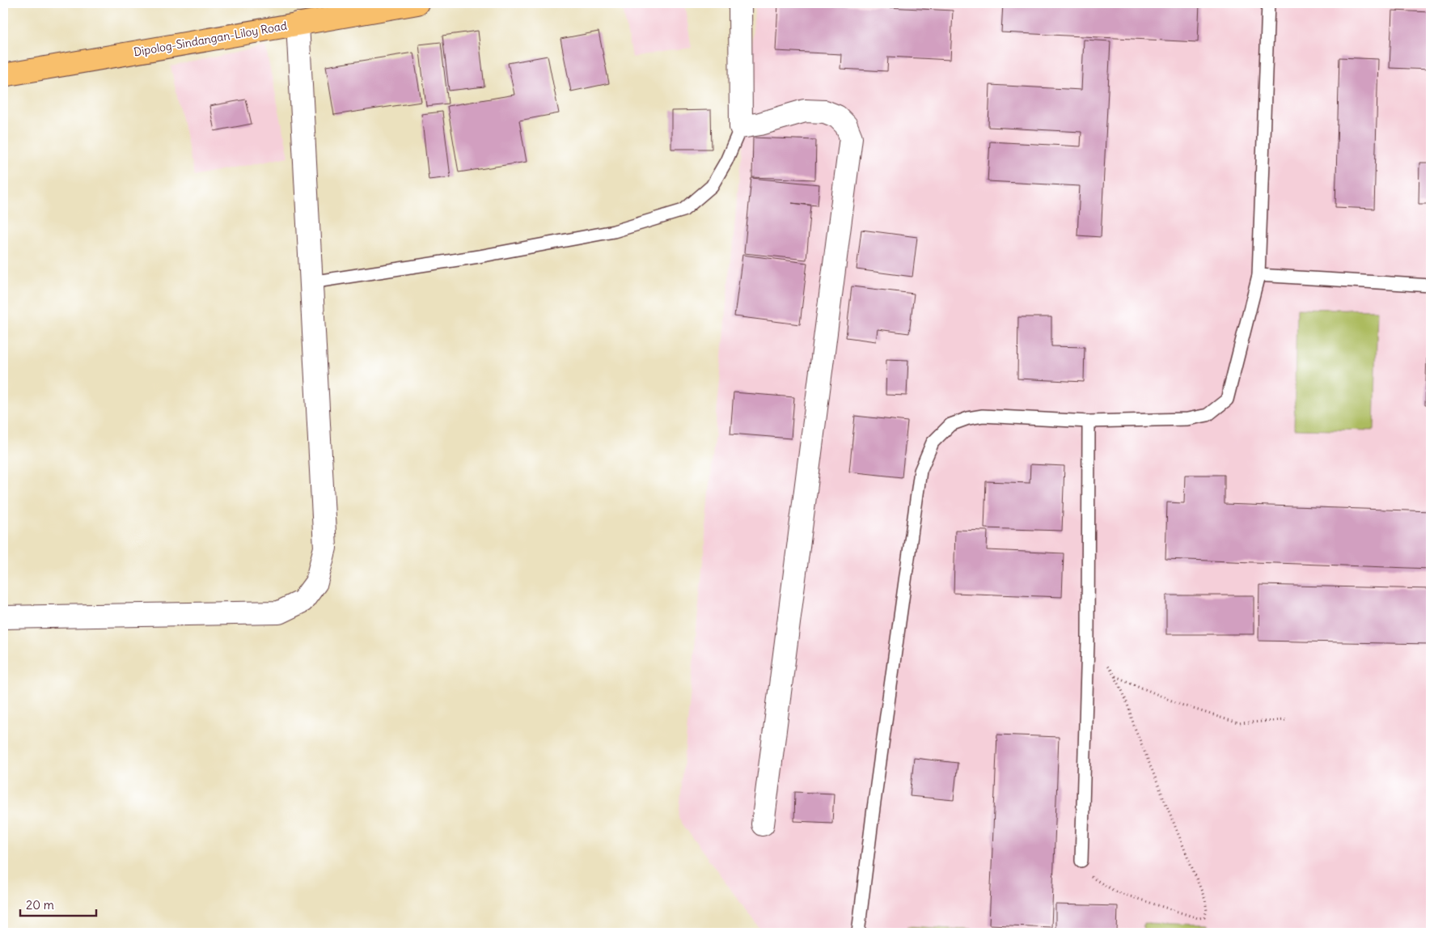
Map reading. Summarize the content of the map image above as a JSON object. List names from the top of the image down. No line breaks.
{"streets":{"highway":["Dipolog-Sindangan-Liloy Road"]},"scale_bar":"20 m"}
